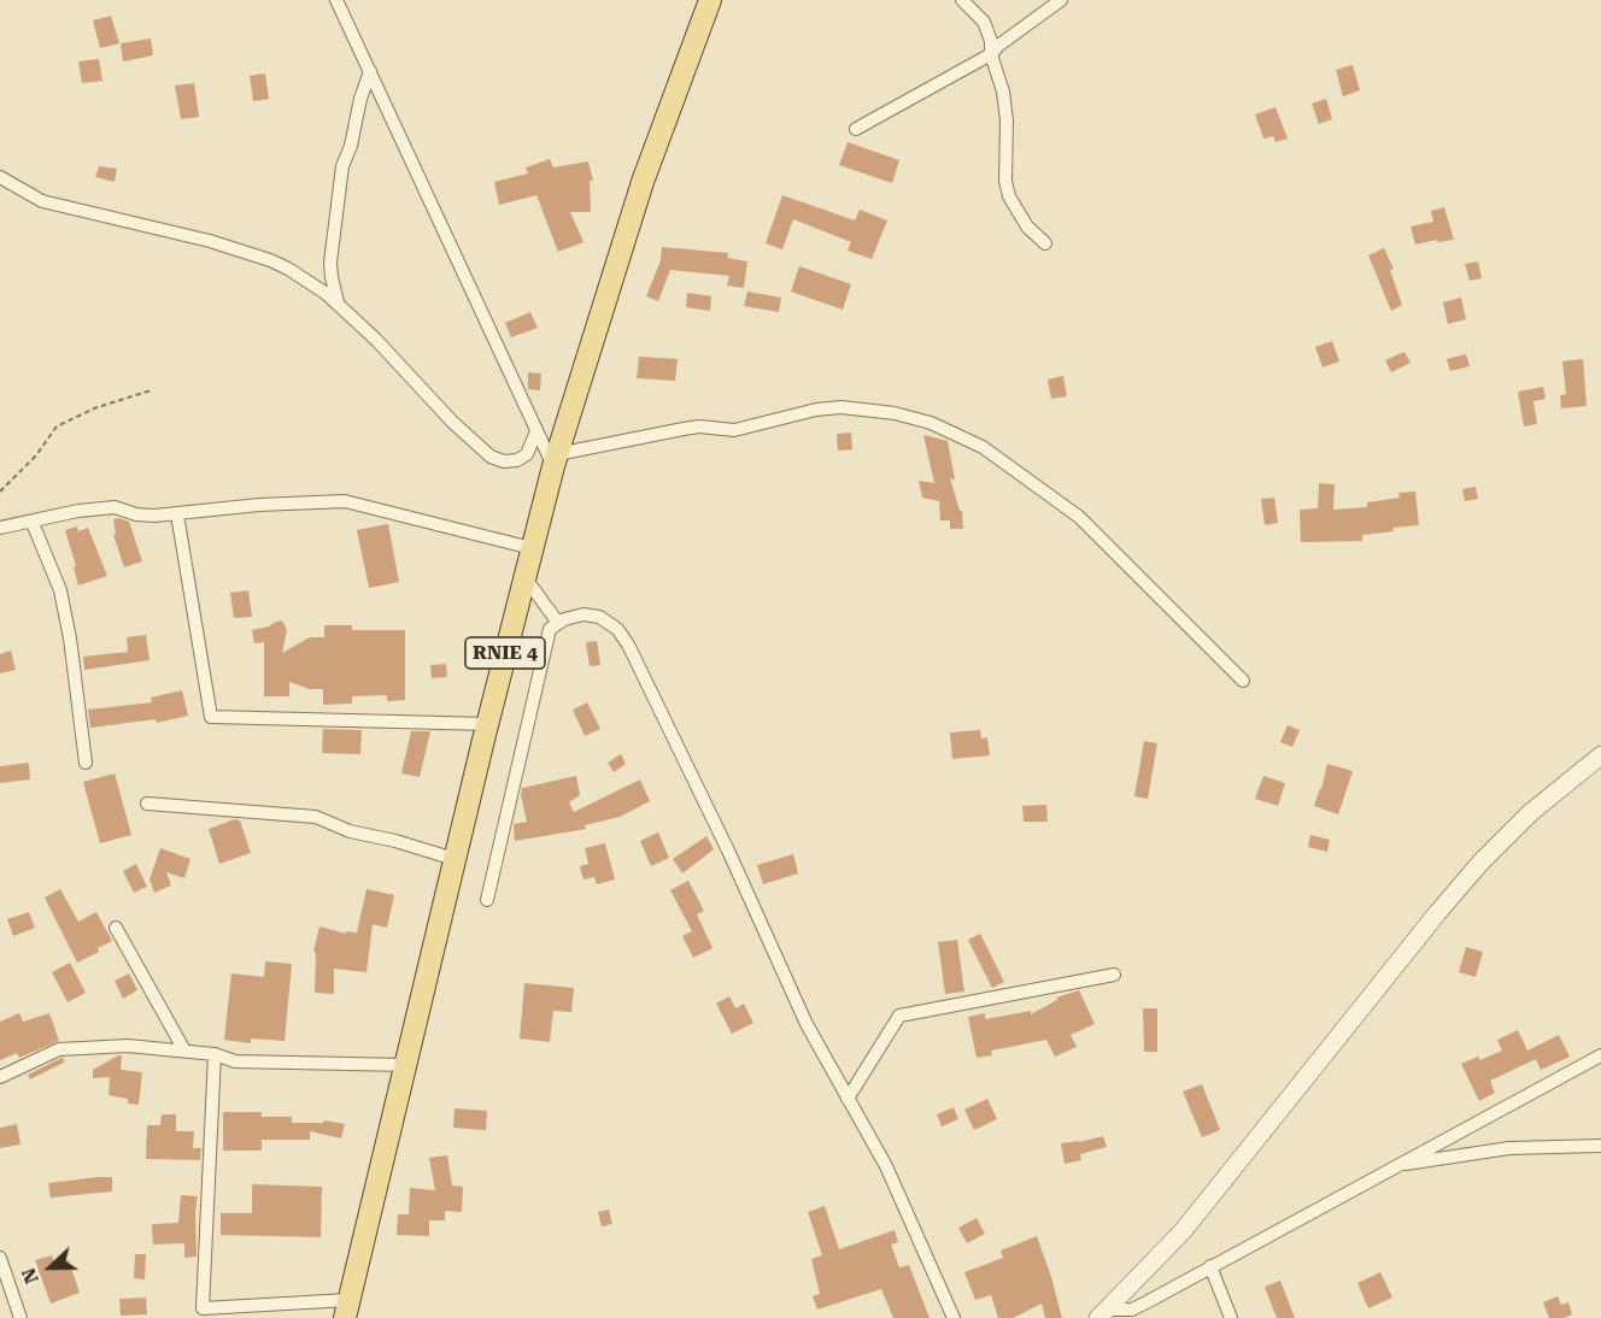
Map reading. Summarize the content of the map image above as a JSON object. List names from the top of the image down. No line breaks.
{"streets":{"main road":["RNIE 4"]},"north":"left"}
